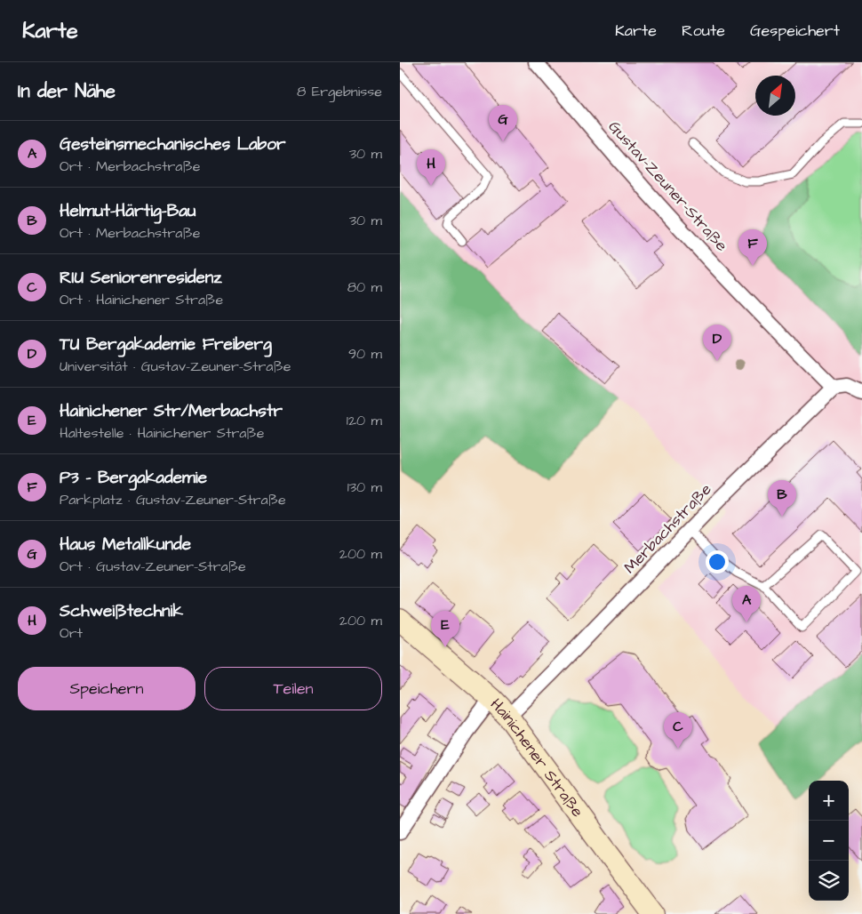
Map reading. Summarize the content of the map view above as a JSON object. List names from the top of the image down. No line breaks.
{"streets":{"main road":["Hainichener Straße"],"street":["Gustav-Zeuner-Straße","Merbachstraße"]},"crossings":[["Gustav-Zeuner-Straße","Merbachstraße"],["Merbachstraße","Hainichener Straße"]],"north":"top right","page":{"header":"Karte","nav":["Karte","Route","Gespeichert"],"heading":["In der Nähe","8 Ergebnisse"],"pins":["G","H","F","D","B","A","E","C"],"list":[{"mark":"A","name":"Gesteinsmechanisches Labor","note":"Ort · Merbachstraße","value":"30 m"},{"mark":"B","name":"Helmut-Härtig-Bau","note":"Ort · Merbachstraße","value":"30 m"},{"mark":"C","name":"RIU Seniorenresidenz","note":"Ort · Hainichener Straße","value":"80 m"},{"mark":"D","name":"TU Bergakademie Freiberg","note":"Universität · Gustav-Zeuner-Straße","value":"90 m"},{"mark":"E","name":"Hainichener Str/Merbachstr","note":"Haltestelle · Hainichener Straße","value":"120 m"},{"mark":"F","name":"P3 - Bergakademie","note":"Parkplatz · Gustav-Zeuner-Straße","value":"130 m"},{"mark":"G","name":"Haus Metallkunde","note":"Ort · Gustav-Zeuner-Straße","value":"200 m"},{"mark":"H","name":"Schweißtechnik","note":"Ort","value":"200 m"}],"buttons":["Speichern","Teilen"],"map_buttons":["+","−"]}}
